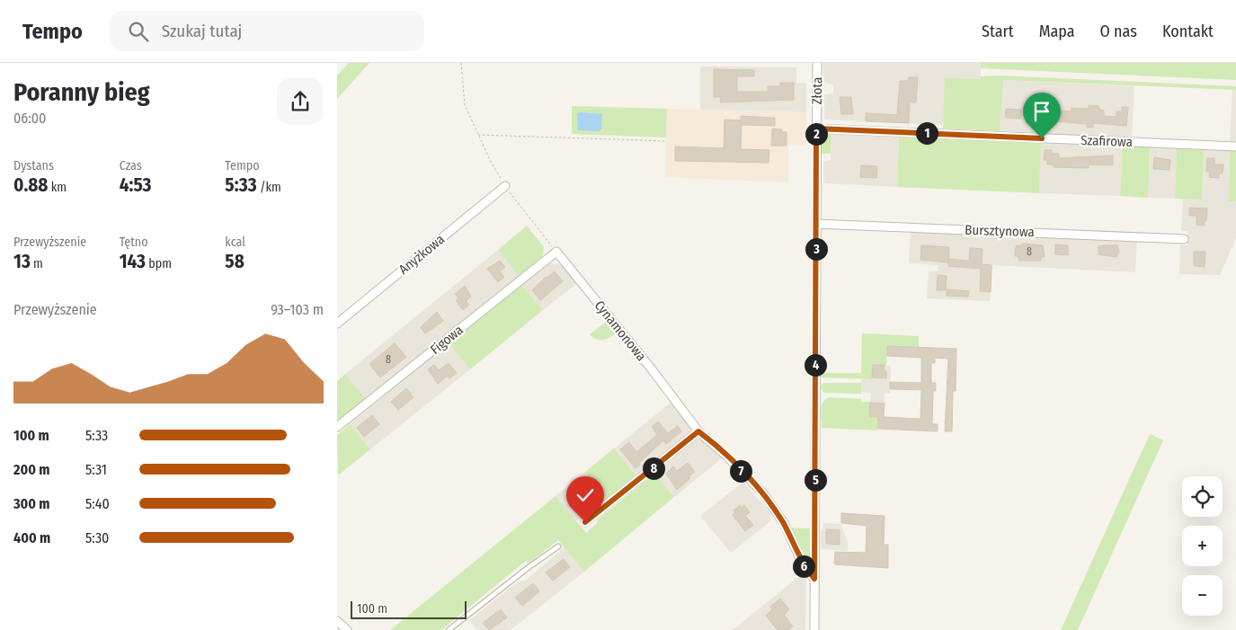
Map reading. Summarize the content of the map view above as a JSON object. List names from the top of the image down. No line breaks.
{"streets":{"street":["Złota","Szafirowa","Bursztynowa","Anyżkowa","Cynamonowa","Figowa"]},"crossings":[["Złota","Szafirowa"],["Złota","Bursztynowa"],["Złota","Cynamonowa"],["Cynamonowa","Figowa"]],"house_numbers":["8","8"],"scale_bar":"100 m","page":{"header":"Tempo","search":"Szukaj tutaj","nav":["Start","Mapa","O nas","Kontakt"],"heading":["Poranny bieg","06:00"],"pins":["1","2","3","4","8","7","5","6"],"stats":[["Dystans","0.88 km"],["Czas","4:53"],["Tempo","5:33 /km"],["Przewyższenie","13 m"],["Tętno","143 bpm"],["kcal","58"]],"chart":["Przewyższenie","93–103 m"],"list":[{"name":"100 m","note":"5:33"},{"name":"200 m","note":"5:31"},{"name":"300 m","note":"5:40"},{"name":"400 m","note":"5:30"}],"map_buttons":["+","−"],"scale":"100 m"}}
